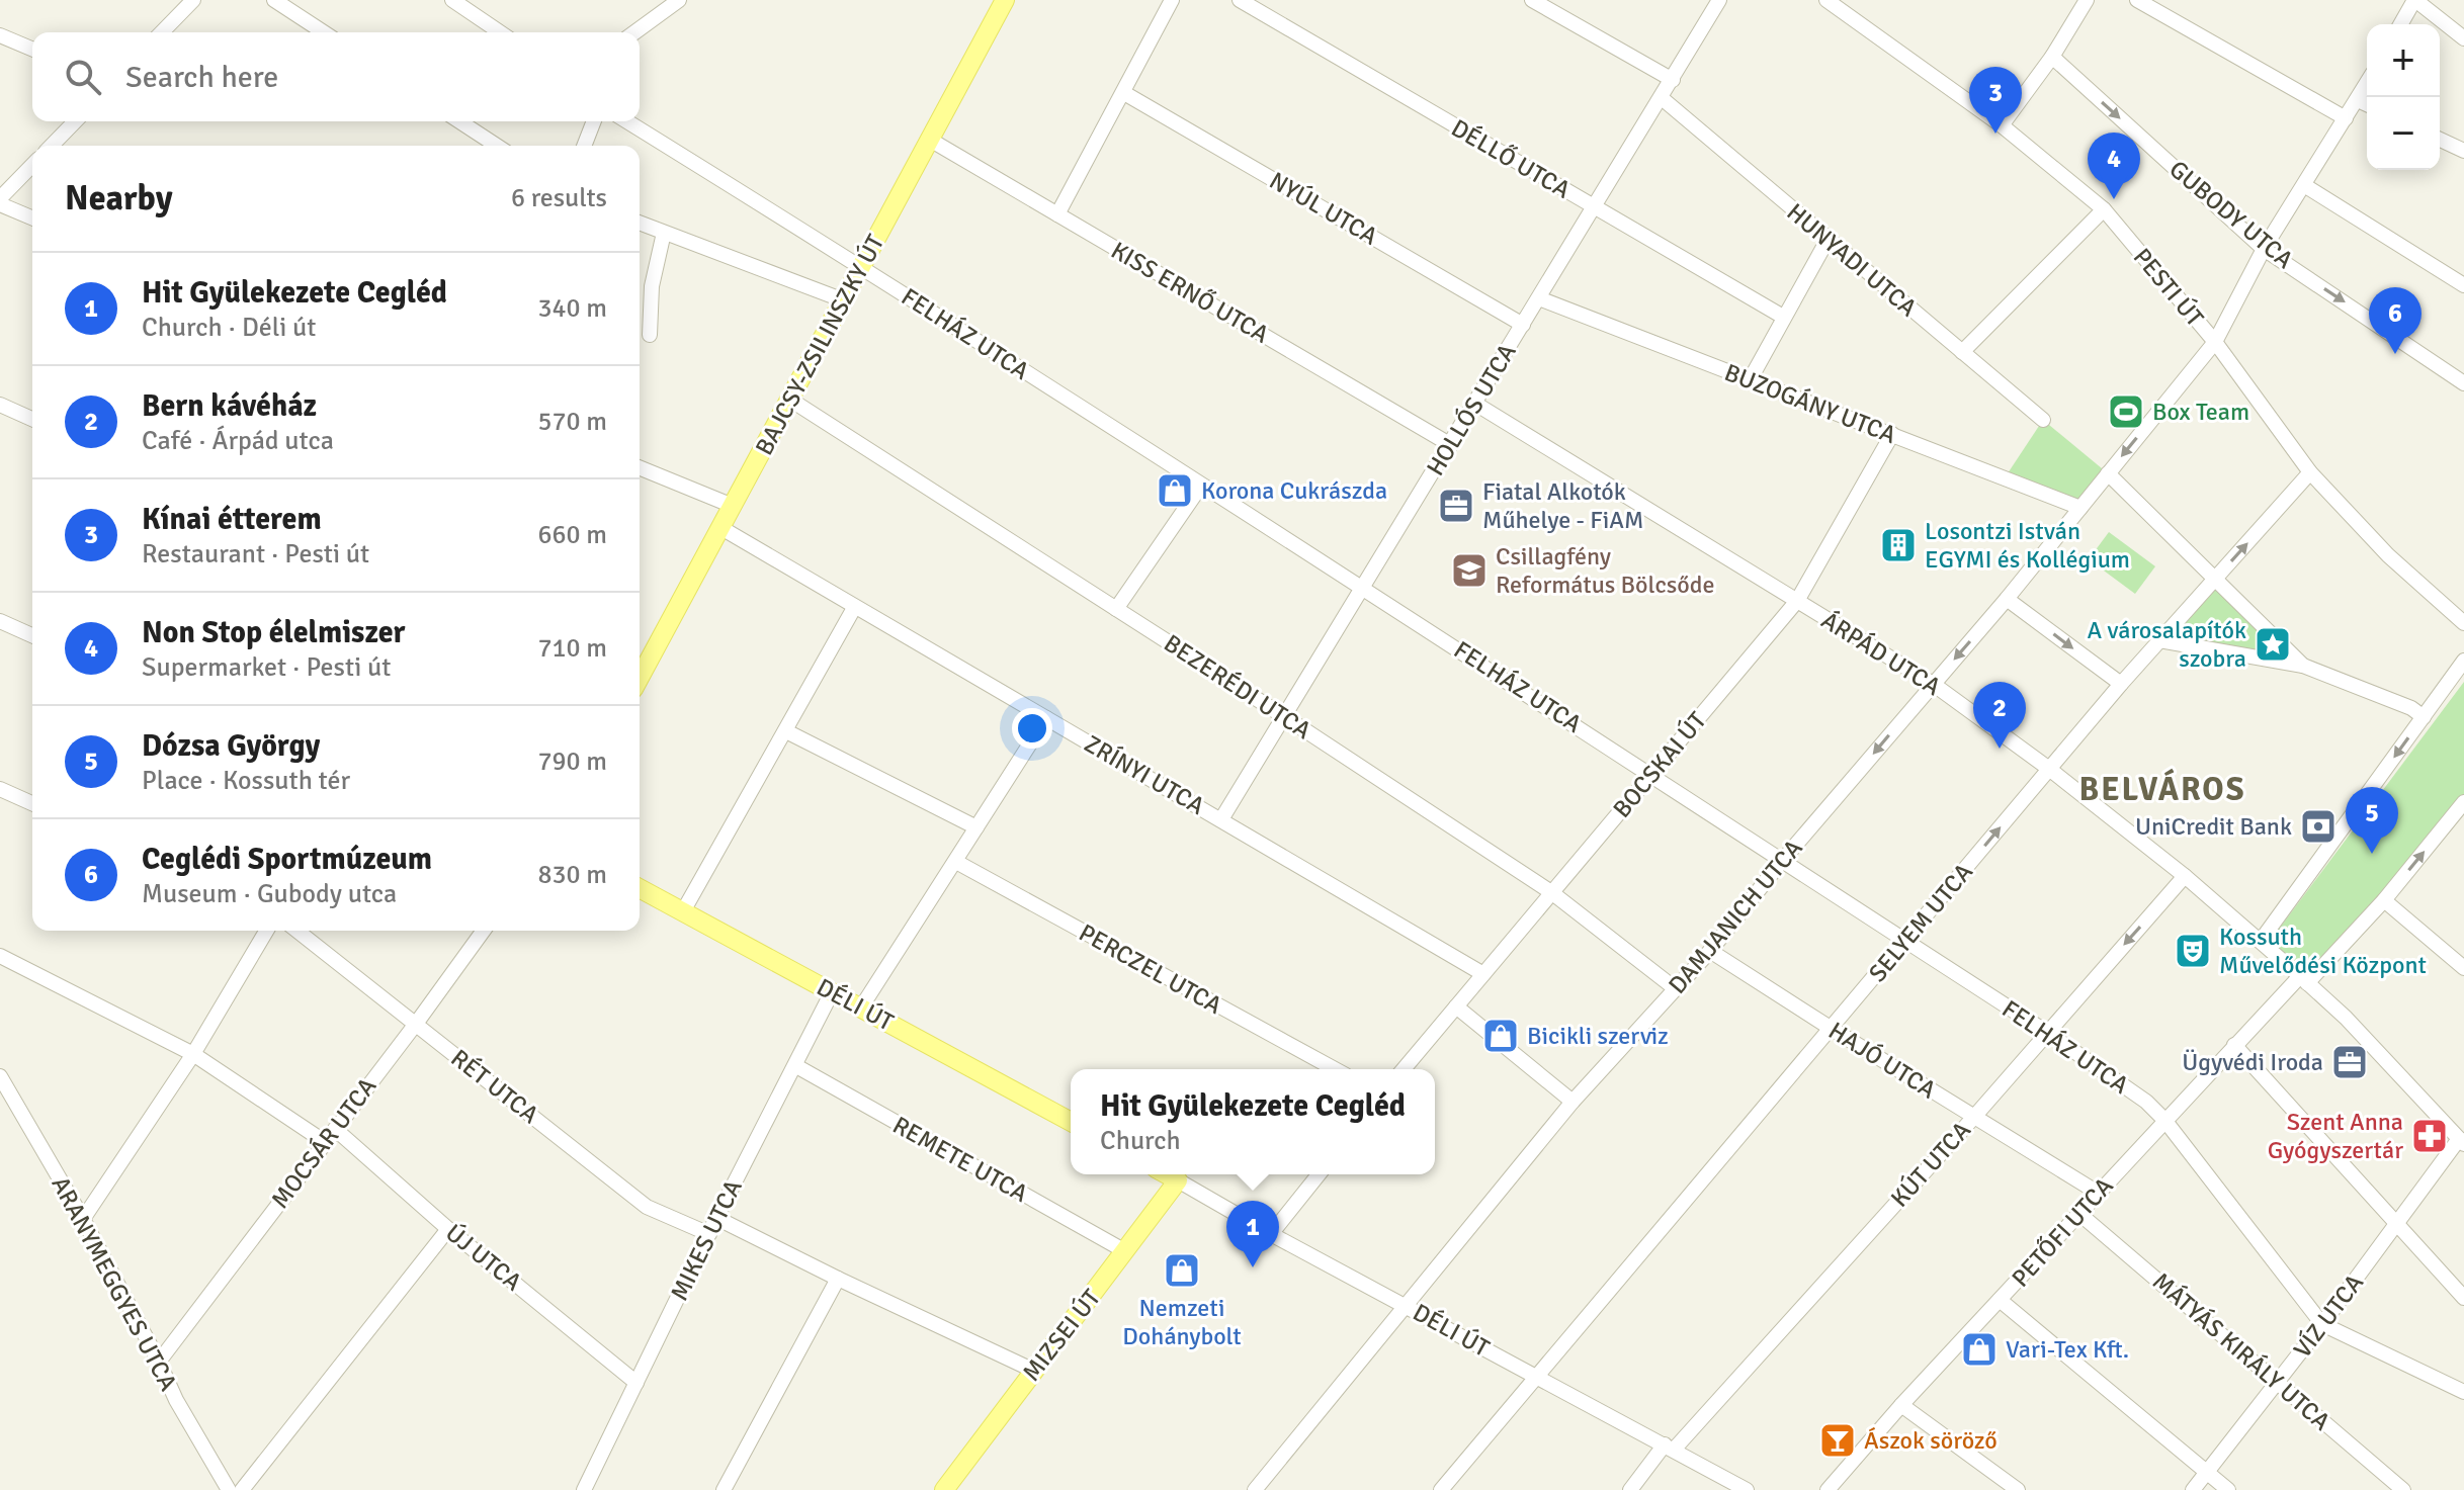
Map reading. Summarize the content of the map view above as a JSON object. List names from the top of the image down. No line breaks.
{"streets":{"main road":["BAJCSY-ZSILINSZKY ÚT","DÉLI ÚT","MIZSEI ÚT"],"street":["DÉLLŐ UTCA","NYÚL UTCA","GUBODY UTCA","HUNYADI UTCA","PESTI ÚT","KISS ERNŐ UTCA","FELHÁZ UTCA","BUZOGÁNY UTCA","HOLLÓS UTCA","ÁRPÁD UTCA","BEZERÉDI UTCA","BOCSKAI ÚT","ZRÍNYI UTCA","DAMJANICH UTCA","SELYEM UTCA","PERCZEL UTCA","HAJÓ UTCA","RÉT UTCA","MOCSÁR UTCA","REMETE UTCA","KÚT UTCA","PETŐFI UTCA","MIKES UTCA","ÚJ UTCA","ARANYMEGGYES UTCA","VÍZ UTCA","MÁTYÁS KIRÁLY UTCA"]},"crossings":[["DÉLLŐ UTCA","HOLLÓS UTCA"],["NYÚL UTCA","HOLLÓS UTCA"],["GUBODY UTCA","DAMJANICH UTCA"],["HUNYADI UTCA","HOLLÓS UTCA"],["PESTI ÚT","DAMJANICH UTCA"],["PESTI ÚT","SELYEM UTCA"],["KISS ERNŐ UTCA","BAJCSY-ZSILINSZKY ÚT"],["KISS ERNŐ UTCA","HOLLÓS UTCA"],["FELHÁZ UTCA","BAJCSY-ZSILINSZKY ÚT"],["FELHÁZ UTCA","HOLLÓS UTCA"],["FELHÁZ UTCA","BOCSKAI ÚT"],["FELHÁZ UTCA","DAMJANICH UTCA"],["FELHÁZ UTCA","SELYEM UTCA"],["FELHÁZ UTCA","KÚT UTCA"],["FELHÁZ UTCA","PETŐFI UTCA"],["FELHÁZ UTCA","VÍZ UTCA"],["BAJCSY-ZSILINSZKY ÚT","BEZERÉDI UTCA"],["BAJCSY-ZSILINSZKY ÚT","ZRÍNYI UTCA"],["BUZOGÁNY UTCA","HOLLÓS UTCA"],["BUZOGÁNY UTCA","BOCSKAI ÚT"],["BUZOGÁNY UTCA","DAMJANICH UTCA"],["HOLLÓS UTCA","ÁRPÁD UTCA"],["HOLLÓS UTCA","BEZERÉDI UTCA"],["HOLLÓS UTCA","ZRÍNYI UTCA"],["ÁRPÁD UTCA","BOCSKAI ÚT"],["ÁRPÁD UTCA","DAMJANICH UTCA"],["ÁRPÁD UTCA","SELYEM UTCA"],["ÁRPÁD UTCA","KÚT UTCA"],["ÁRPÁD UTCA","PETŐFI UTCA"],["ÁRPÁD UTCA","VÍZ UTCA"],["BEZERÉDI UTCA","BOCSKAI ÚT"],["BEZERÉDI UTCA","DAMJANICH UTCA"],["BOCSKAI ÚT","ZRÍNYI UTCA"],["DAMJANICH UTCA","DÉLI ÚT"],["DAMJANICH UTCA","HAJÓ UTCA"],["SELYEM UTCA","DÉLI ÚT"],["SELYEM UTCA","HAJÓ UTCA"],["DÉLI ÚT","KÚT UTCA"],["DÉLI ÚT","MIKES UTCA"],["DÉLI ÚT","MIZSEI ÚT"],["HAJÓ UTCA","KÚT UTCA"],["HAJÓ UTCA","PETŐFI UTCA"],["RÉT UTCA","MOCSÁR UTCA"],["RÉT UTCA","MIKES UTCA"],["MOCSÁR UTCA","ÚJ UTCA"],["MOCSÁR UTCA","ARANYMEGGYES UTCA"],["REMETE UTCA","MIKES UTCA"],["REMETE UTCA","MIZSEI ÚT"],["PETŐFI UTCA","MÁTYÁS KIRÁLY UTCA"],["MIKES UTCA","ÚJ UTCA"],["VÍZ UTCA","MÁTYÁS KIRÁLY UTCA"]],"districts":["BELVÁROS"],"places":{"sports":["Box Team"],"shop":["Korona Cukrászda","Bicikli szerviz","Nemzeti Dohánybolt","Vari-Tex Kft."],"office":["Fiatal Alkotók Műhelye - FiAM","Ügyvédi Iroda"],"building":["Losontzi István EGYMI és Kollégium"],"school or university":["Csillagfény Református Bölcsőde"],"place":["A városalapítók szobra"],"bank":["UniCredit Bank"],"theatre":["Kossuth Művelődési Központ"],"pharmacy":["Szent Anna Gyógyszertár"],"bar":["Ászok söröző"]},"page":{"map_buttons":["+","−"],"search":"Search here","pins":["3","4","6","2","5","1"],"heading":["Nearby","6 results"],"list":[{"mark":"1","name":"Hit Gyülekezete Cegléd","note":"Church · Déli út","value":"340 m"},{"mark":"2","name":"Bern kávéház","note":"Café · Árpád utca","value":"570 m"},{"mark":"3","name":"Kínai étterem","note":"Restaurant · Pesti út","value":"660 m"},{"mark":"4","name":"Non Stop élelmiszer","note":"Supermarket · Pesti út","value":"710 m"},{"mark":"5","name":"Dózsa György","note":"Place · Kossuth tér","value":"790 m"},{"mark":"6","name":"Ceglédi Sportmúzeum","note":"Museum · Gubody utca","value":"830 m"}],"popup":["Hit Gyülekezete Cegléd","Church"]}}
